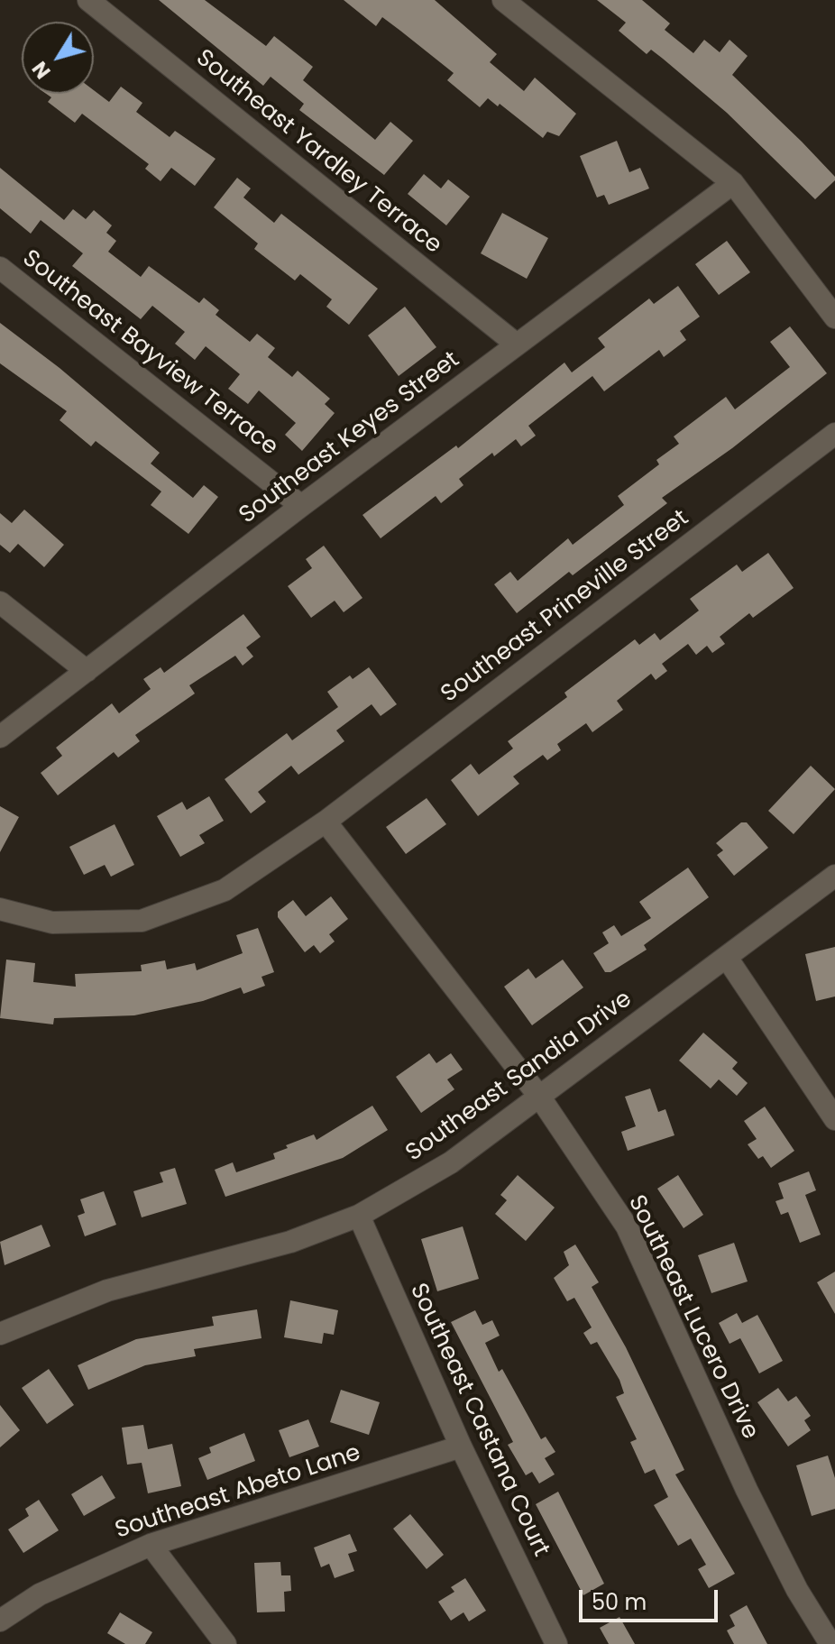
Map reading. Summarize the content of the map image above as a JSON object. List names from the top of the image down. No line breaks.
{"streets":{"street":["Southeast Yardley Terrace","Southeast Bayview Terrace","Southeast Keyes Street","Southeast Prineville Street","Southeast Sandia Drive","Southeast Lucero Drive","Southeast Castana Court","Southeast Abeto Lane"]},"crossings":[["Southeast Yardley Terrace","Southeast Keyes Street"],["Southeast Bayview Terrace","Southeast Keyes Street"],["Southeast Prineville Street","Southeast Lucero Drive"],["Southeast Sandia Drive","Southeast Lucero Drive"],["Southeast Sandia Drive","Southeast Castana Court"],["Southeast Castana Court","Southeast Abeto Lane"]],"scale_bar":"50 m","north":"bottom left"}
